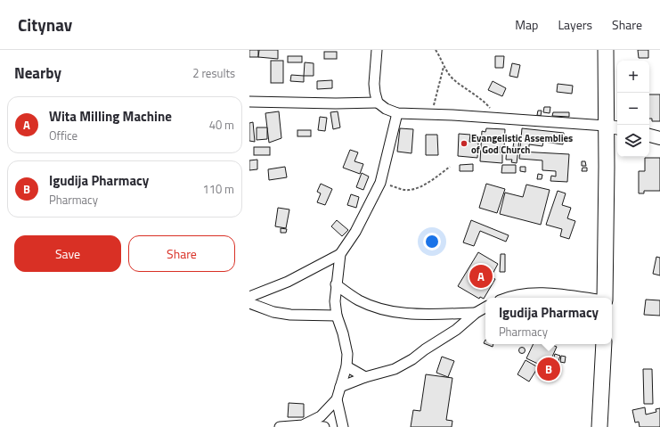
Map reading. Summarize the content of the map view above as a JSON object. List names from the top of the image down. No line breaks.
{"places":["Evangelistic Assemblies of God Church"],"page":{"header":"Citynav","nav":["Map","Layers","Share"],"heading":["Nearby","2 results"],"map_buttons":["+","−"],"list":[{"mark":"A","name":"Wita Milling Machine","note":"Office","value":"40 m"},{"mark":"B","name":"Igudija Pharmacy","note":"Pharmacy","value":"110 m"}],"buttons":["Save","Share"],"pins":["A","B"],"popup":["Igudija Pharmacy","Pharmacy"]}}
